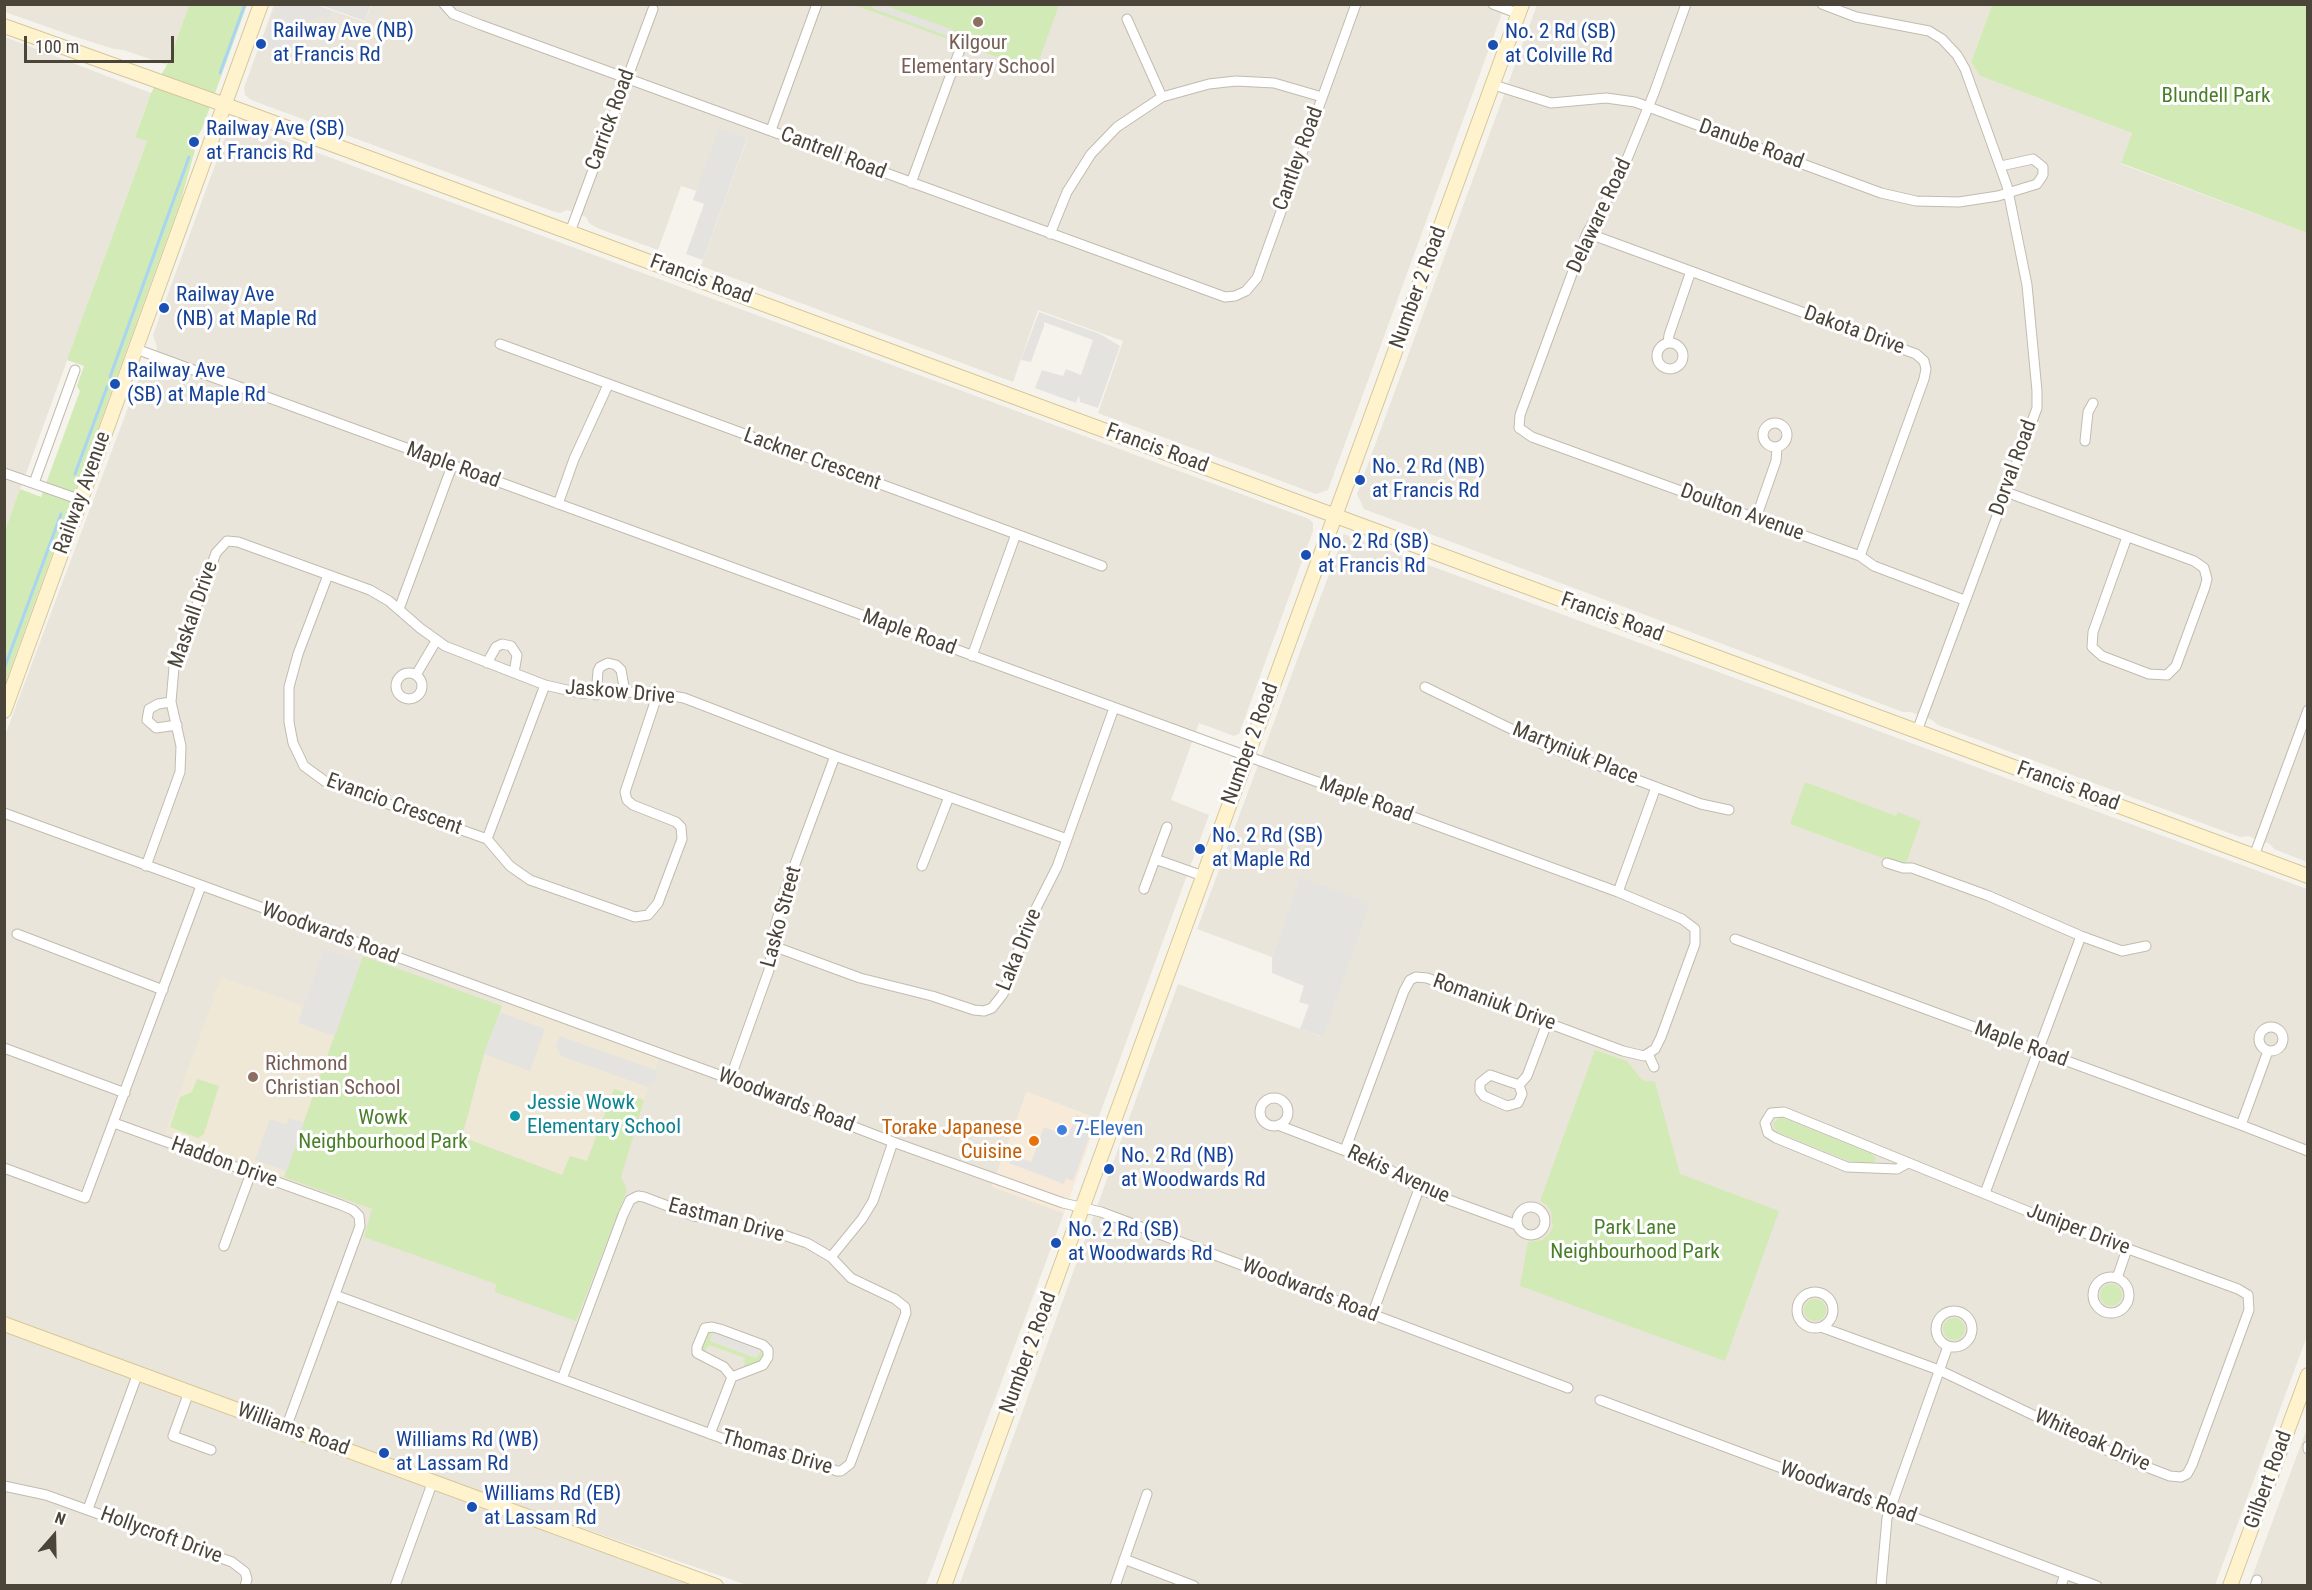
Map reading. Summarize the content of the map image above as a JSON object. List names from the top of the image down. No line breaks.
{"streets":{"street":["Carrick Road","Danube Road","Cantrell Road","Cantley Road","Delaware Road","Francis Road","Number 2 Road","Dakota Drive","Lackner Crescent","Maple Road","Dorval Road","Railway Avenue","Doulton Avenue","Maskall Drive","Jaskow Drive","Martyniuk Place","Evancio Crescent","Lasko Street","Woodwards Road","Laka Drive","Romaniuk Drive","Haddon Drive","Rekis Avenue","Eastman Drive","Juniper Drive","Williams Road","Whiteoak Drive","Thomas Drive","Gilbert Road","Hollycroft Drive"]},"crossings":[["Carrick Road","Cantrell Road"],["Carrick Road","Francis Road"],["Danube Road","Delaware Road"],["Danube Road","Number 2 Road"],["Danube Road","Dorval Road"],["Cantrell Road","Cantley Road"],["Delaware Road","Dakota Drive"],["Delaware Road","Doulton Avenue"],["Francis Road","Number 2 Road"],["Francis Road","Dorval Road"],["Francis Road","Railway Avenue"],["Number 2 Road","Maple Road"],["Number 2 Road","Woodwards Road"],["Dakota Drive","Doulton Avenue"],["Maple Road","Railway Avenue"],["Maple Road","Laka Drive"],["Maple Road","Romaniuk Drive"],["Dorval Road","Doulton Avenue"],["Maskall Drive","Jaskow Drive"],["Maskall Drive","Woodwards Road"],["Jaskow Drive","Evancio Crescent"],["Jaskow Drive","Lasko Street"],["Jaskow Drive","Laka Drive"],["Lasko Street","Woodwards Road"],["Lasko Street","Laka Drive"],["Romaniuk Drive","Rekis Avenue"],["Haddon Drive","Williams Road"],["Haddon Drive","Thomas Drive"],["Eastman Drive","Thomas Drive"],["Juniper Drive","Whiteoak Drive"]],"parks":["Blundell Park","Wowk Neighbourhood Park","Park Lane Neighbourhood Park"],"places":["Kilgour Elementary School","Railway Ave (NB) at Francis Rd","No. 2 Rd (SB) at Colville Rd","Railway Ave (SB) at Francis Rd","Railway Ave (NB) at Maple Rd","Railway Ave (SB) at Maple Rd","No. 2 Rd (NB) at Francis Rd","No. 2 Rd (SB) at Francis Rd","No. 2 Rd (SB) at Maple Rd","Richmond Christian School","Jessie Wowk Elementary School","7-Eleven","Torake Japanese Cuisine","No. 2 Rd (NB) at Woodwards Rd","No. 2 Rd (SB) at Woodwards Rd","Williams Rd (WB) at Lassam Rd","Williams Rd (EB) at Lassam Rd"],"scale_bar":"100 m","north":"top"}
